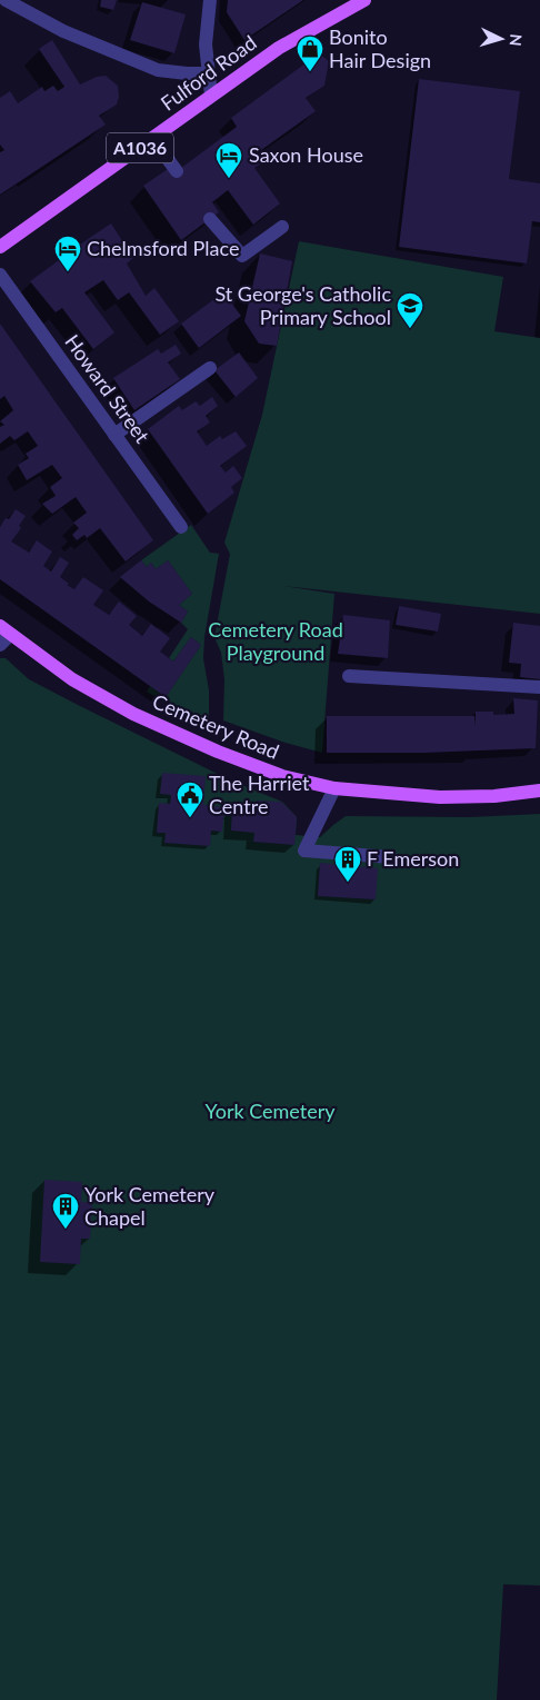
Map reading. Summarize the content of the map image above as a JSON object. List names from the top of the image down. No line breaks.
{"streets":{"main road":["Fulford Road","A1036","Cemetery Road"],"street":["Howard Street"]},"parks":["Cemetery Road Playground","York Cemetery"],"places":{"shop":["Bonito Hair Design"],"hotel":["Saxon House","Chelmsford Place"],"school or university":["St George's Catholic Primary School"],"public building":["The Harriet Centre"],"building":["F Emerson","York Cemetery Chapel"]},"north":"right"}
